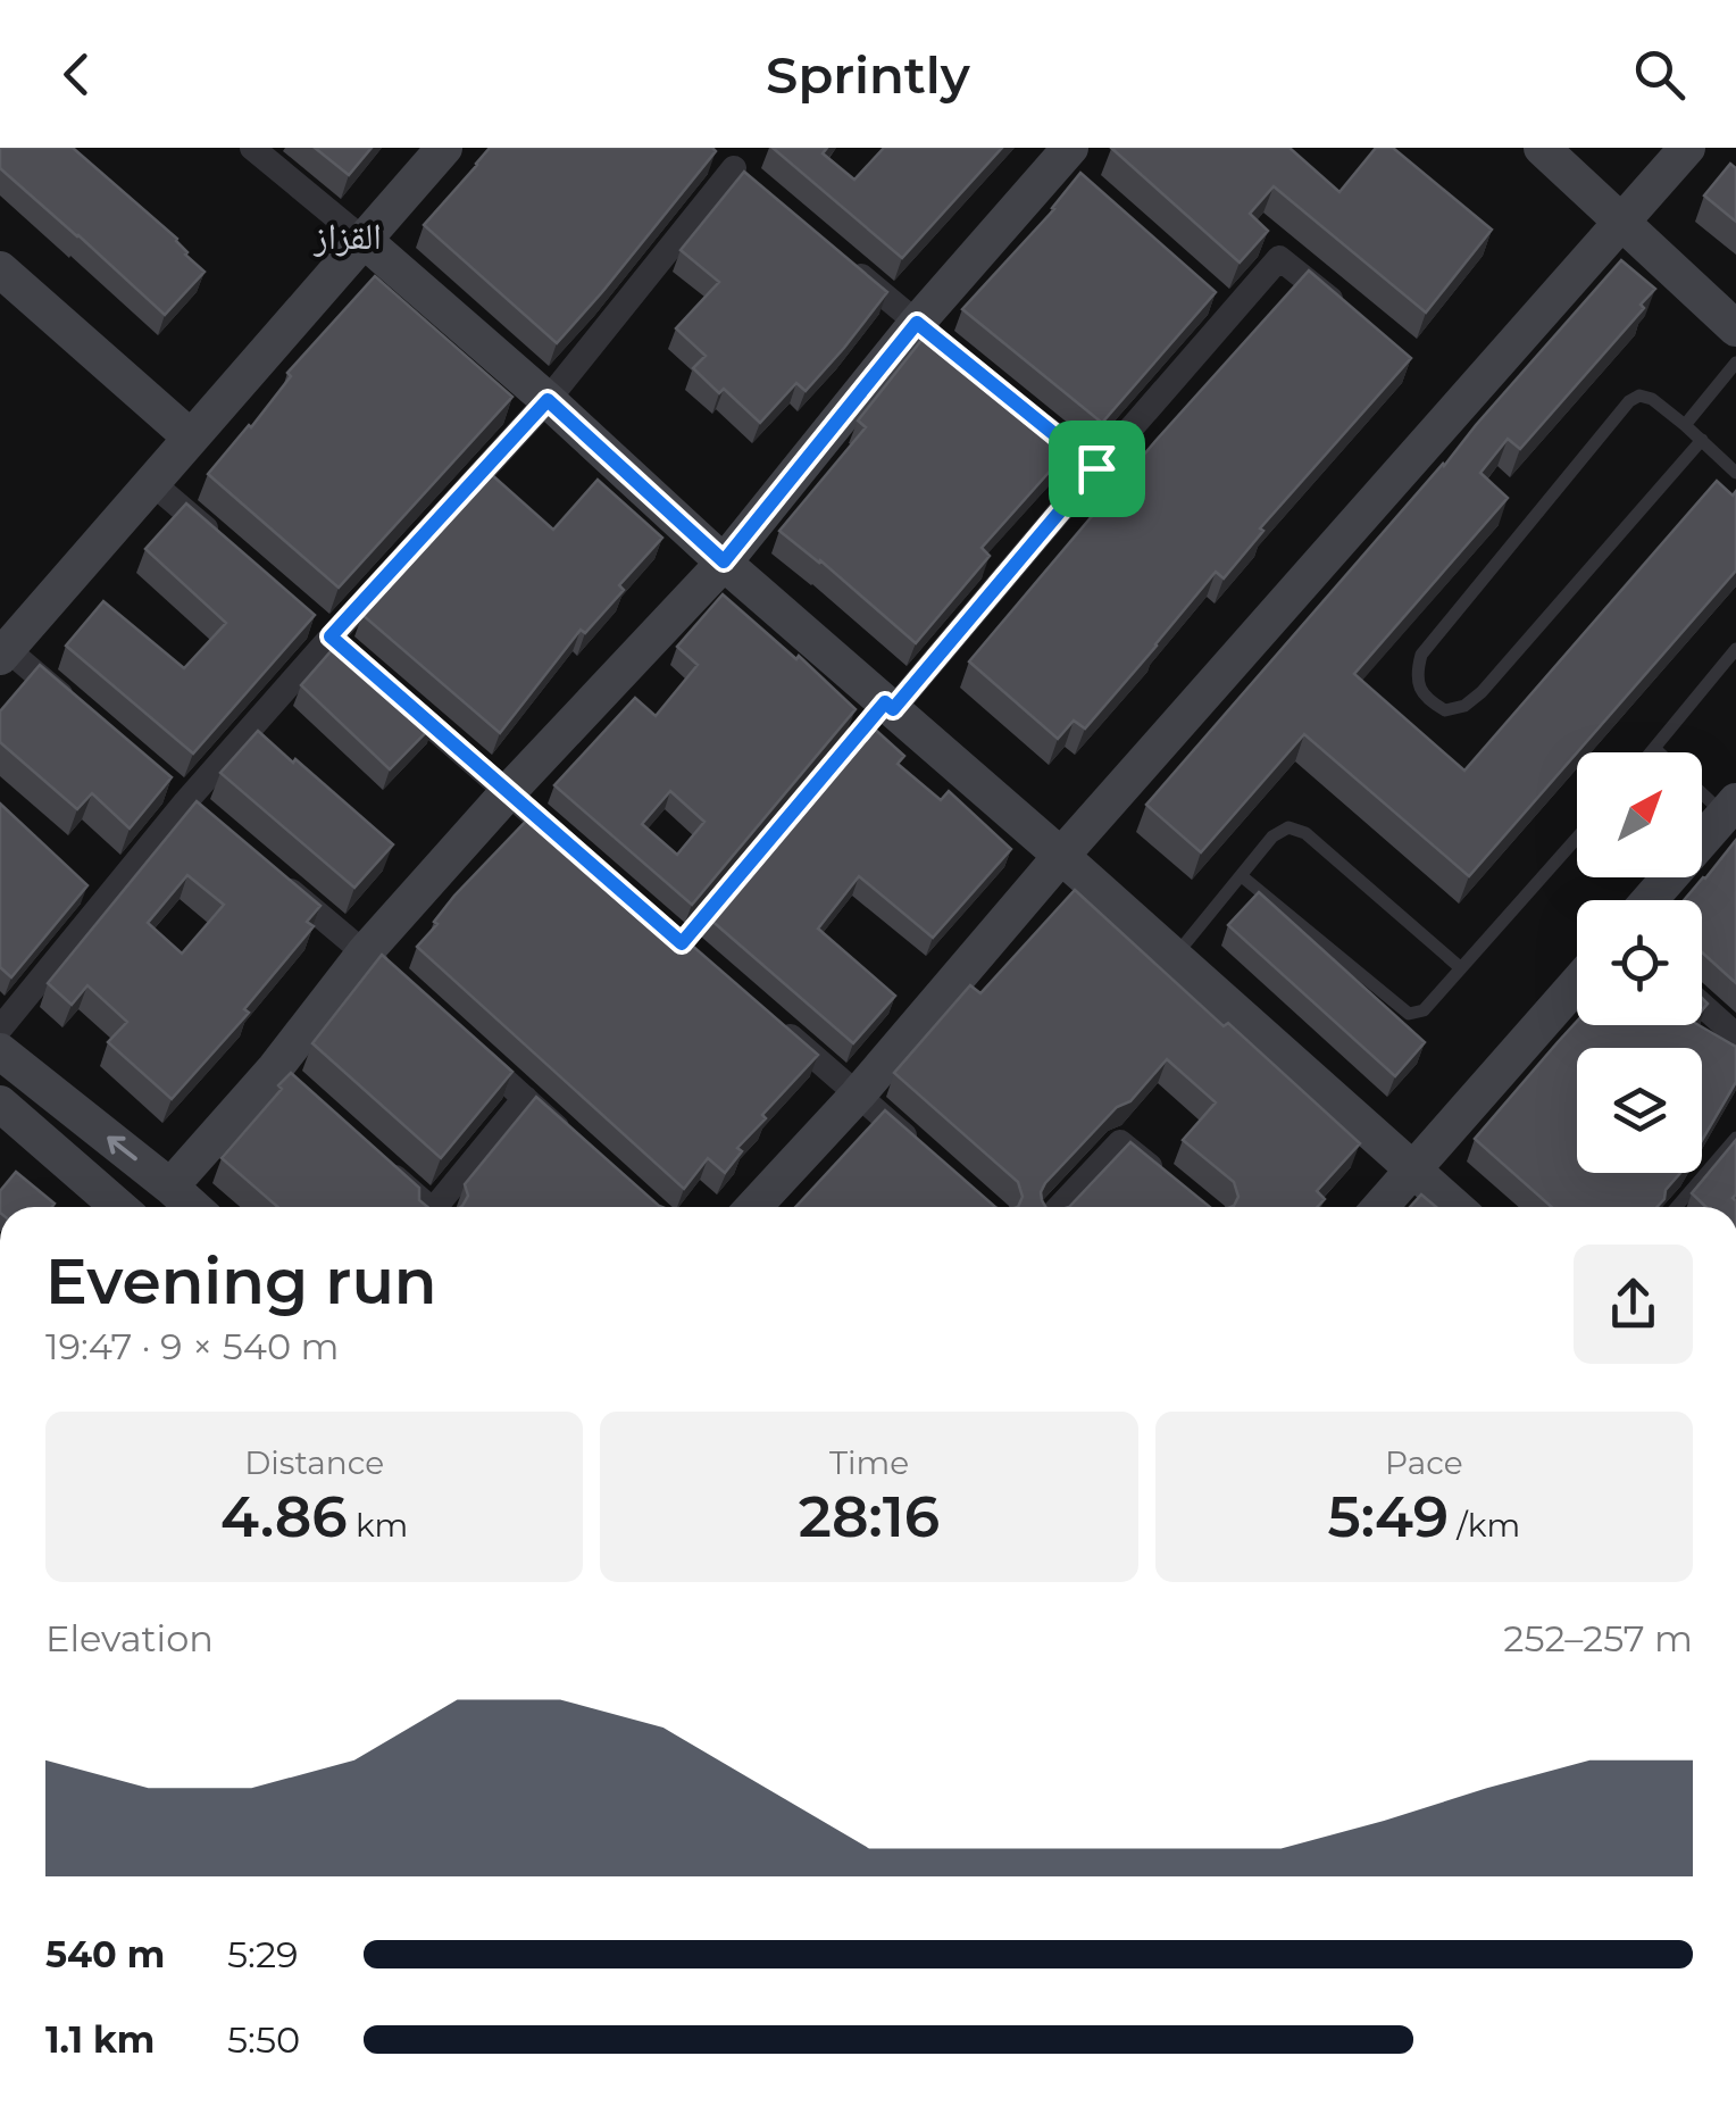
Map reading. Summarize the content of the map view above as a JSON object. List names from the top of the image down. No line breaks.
{"districts":["القزاز"],"north":"top right","page":{"header":"Sprintly","heading":["Evening run","19:47 · 9 × 540 m"],"stats":[["Distance","4.86 km"],["Time","28:16"],["Pace","5:49 /km"]],"chart":["Elevation","252–257 m"],"list":[{"name":"540 m","note":"5:29"},{"name":"1.1 km","note":"5:50"}]}}
